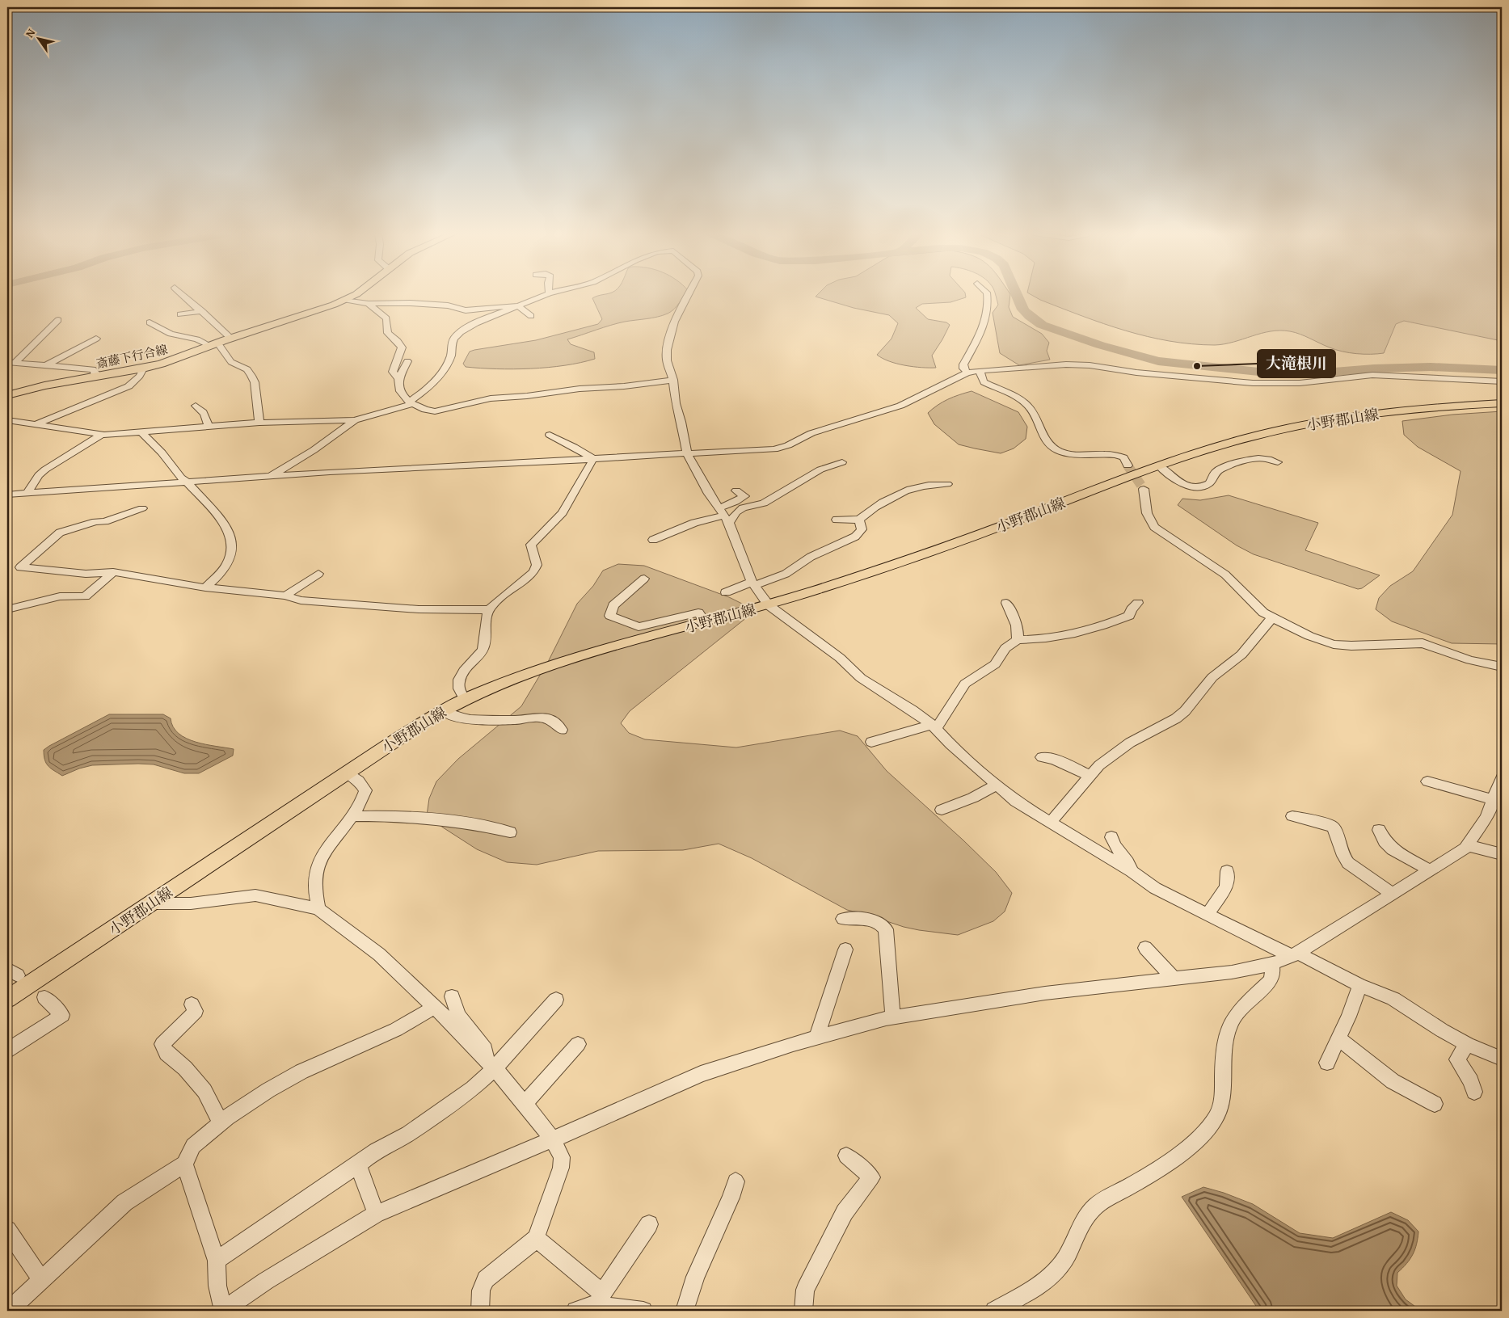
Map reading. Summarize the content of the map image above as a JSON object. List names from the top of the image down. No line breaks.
{"streets":{"main road":["斎藤下行合線","小野郡山線"]},"places":["大滝根川"],"north":"top left"}
